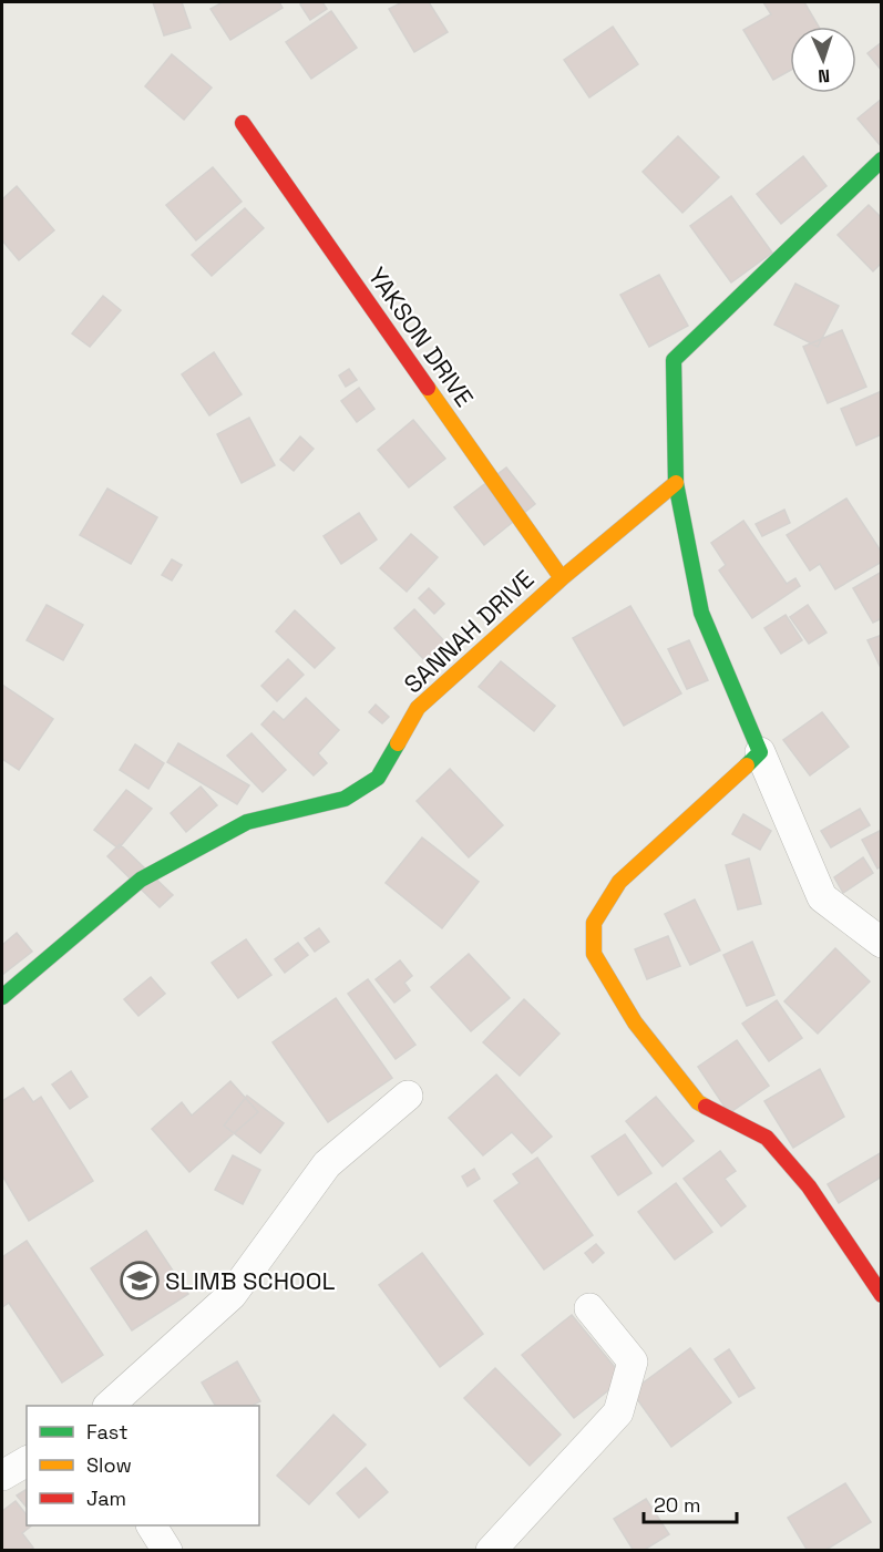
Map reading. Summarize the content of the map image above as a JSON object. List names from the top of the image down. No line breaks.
{"streets":{"street":["YAKSON DRIVE","SANNAH DRIVE"]},"crossings":[["YAKSON DRIVE","SANNAH DRIVE"]],"places":{"school or university":["SLIMB SCHOOL"]},"legend":["Fast","Slow","Jam"],"scale_bar":"20 m","north":"bottom"}
